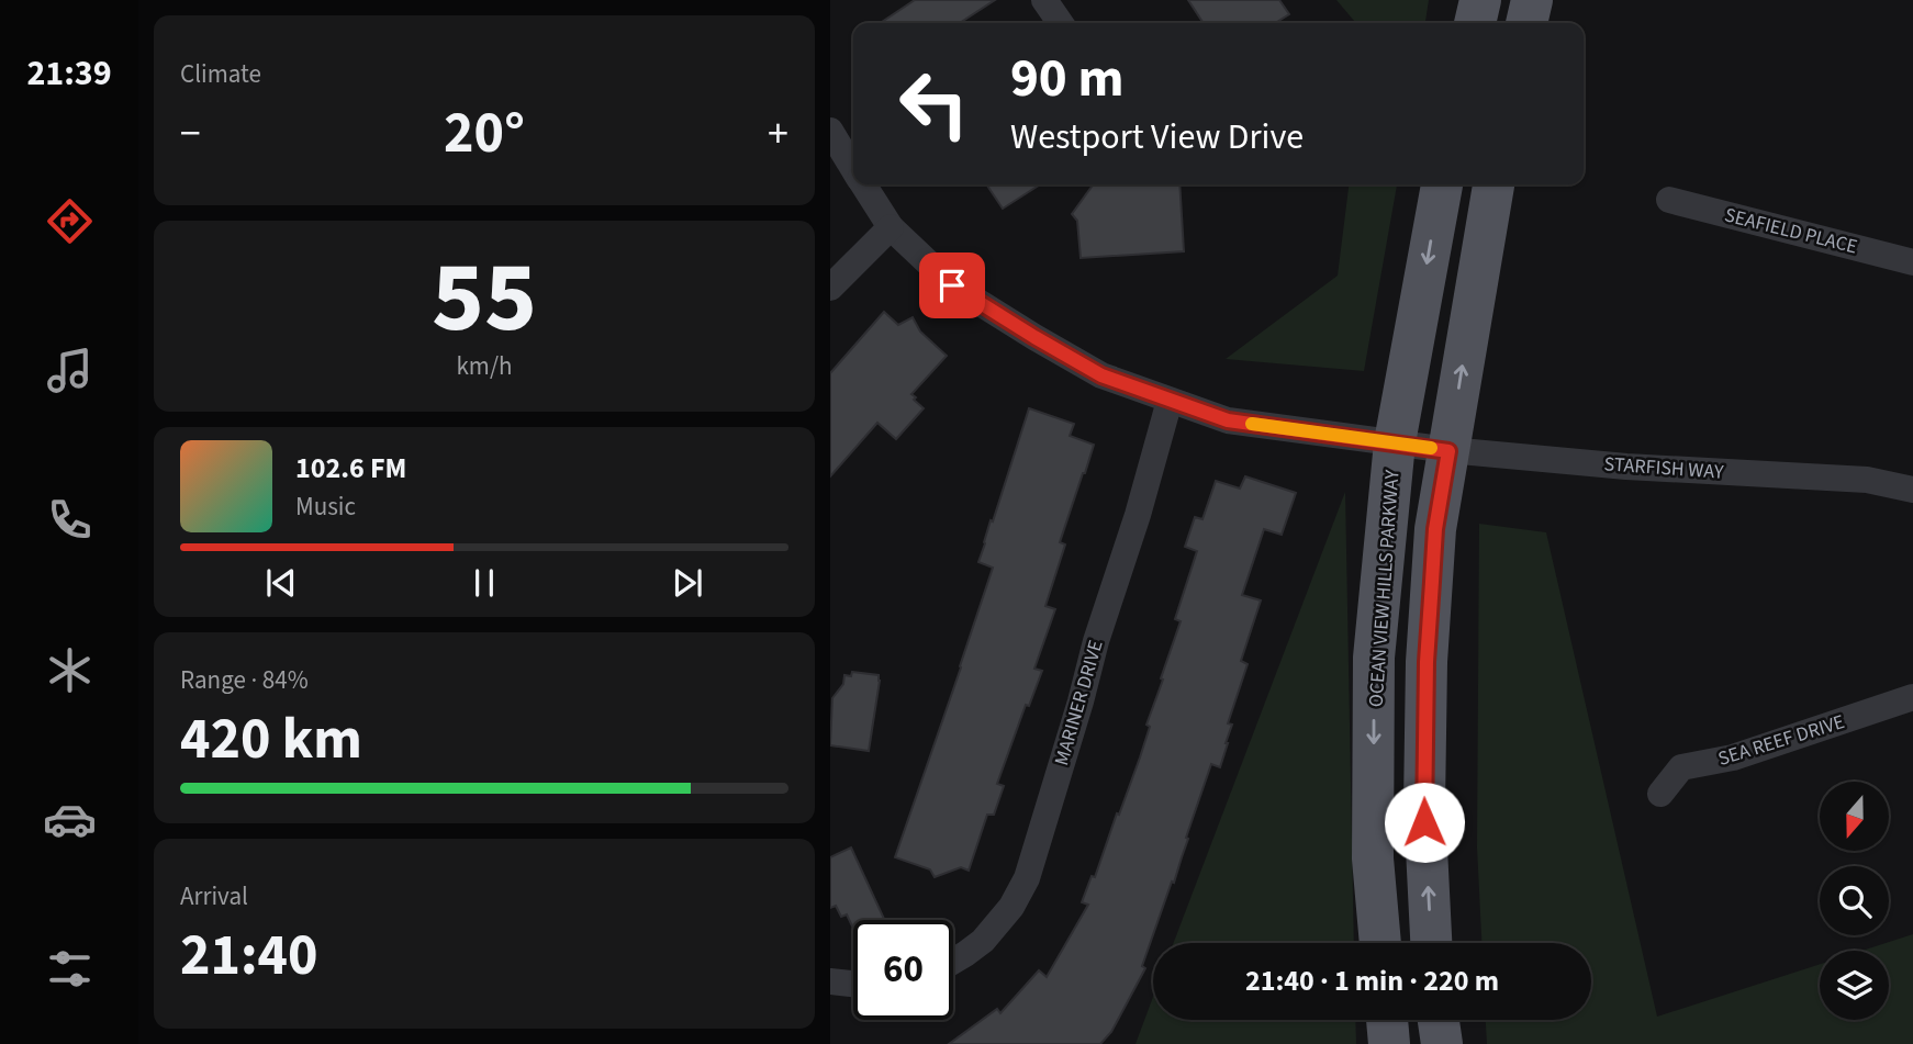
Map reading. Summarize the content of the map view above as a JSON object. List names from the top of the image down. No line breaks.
{"streets":{"main road":["OCEAN VIEW HILLS PARKWAY"],"street":["SEAFIELD PLACE","STARFISH WAY","MARINER DRIVE","SEA REEF DRIVE"]},"crossings":[["STARFISH WAY","OCEAN VIEW HILLS PARKWAY"],["STARFISH WAY","MARINER DRIVE"]],"north":"bottom","page":{"tabs":"21:39","tile":["Climate",["55","km/h"],["Range · 84%","420 km"],["Arrival","21:40"]],"turn":["90 m","Westport View Drive"],"heat":["−","20°","+"],"song":["102.6 FM","Music"],"limit":"60","trip":"21:40 · 1 min · 220 m"}}
